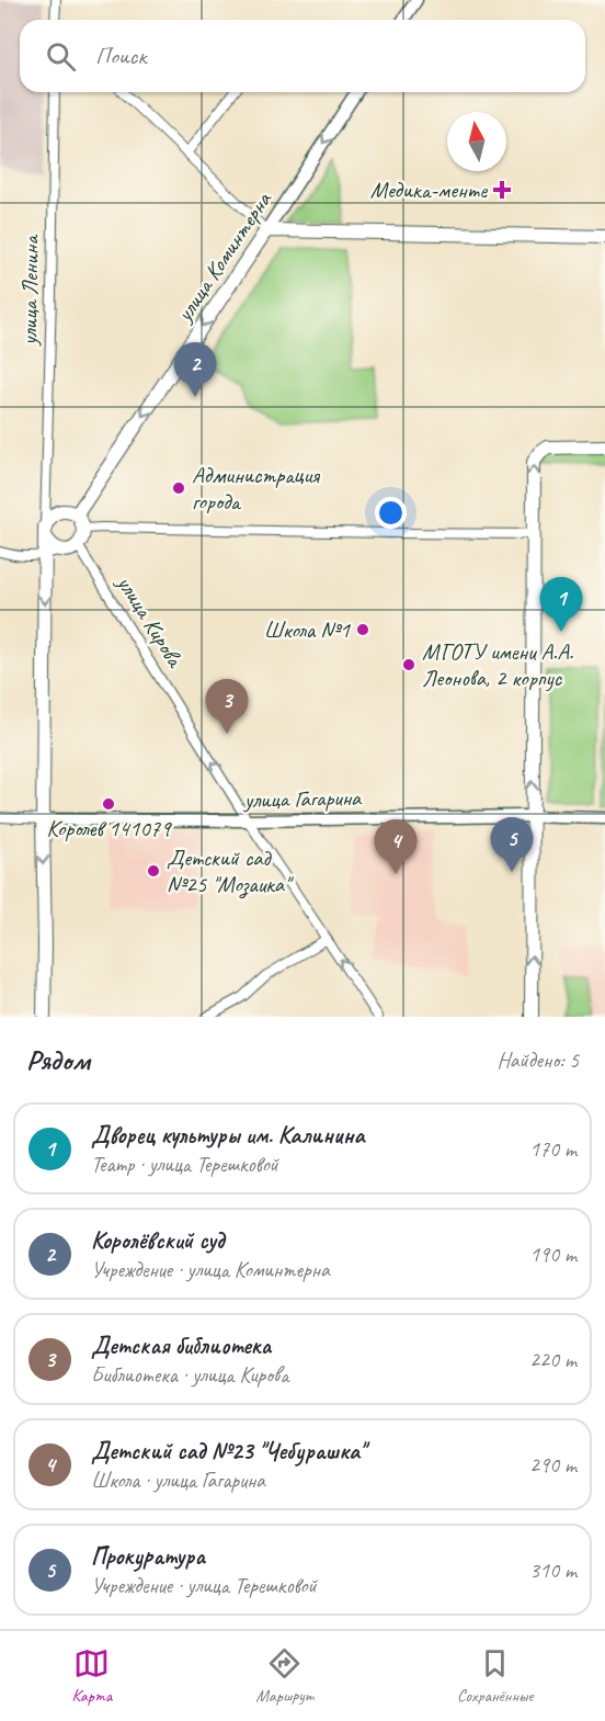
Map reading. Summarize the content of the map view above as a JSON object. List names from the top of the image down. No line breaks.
{"streets":{"main road":["улица Коминтерна","улица Ленина"],"street":["улица Кирова","улица Гагарина"]},"crossings":[["улица Коминтерна","улица Ленина"],["улица Коминтерна","улица Кирова"],["улица Ленина","улица Кирова"],["улица Ленина","улица Гагарина"],["улица Кирова","улица Гагарина"]],"one_way":["улица Коминтерна","улица Ленина","улица Кирова"],"places":{"health":["Медика-менте"],"other":["Администрация города","Школа №1","МГОТУ имени А.А. Леонова, 2 корпус","Королев 141079","Детский сад №25 \"Мозаика\""]},"north":"top","page":{"search":"Поиск","pins":["2","1","3","5","4"],"heading":["Рядом","Найдено: 5"],"list":[{"mark":"1","name":"Дворец культуры им. Калинина","note":"Театр · улица Терешковой","value":"170 m"},{"mark":"2","name":"Королёвский суд","note":"Учреждение · улица Коминтерна","value":"190 m"},{"mark":"3","name":"Детская библиотека","note":"Библиотека · улица Кирова","value":"220 m"},{"mark":"4","name":"Детский сад №23 \"Чебурашка\"","note":"Школа · улица Гагарина","value":"290 m"},{"mark":"5","name":"Прокуратура","note":"Учреждение · улица Терешковой","value":"310 m"}],"nav":["Карта","Маршрут","Сохранённые"]}}
